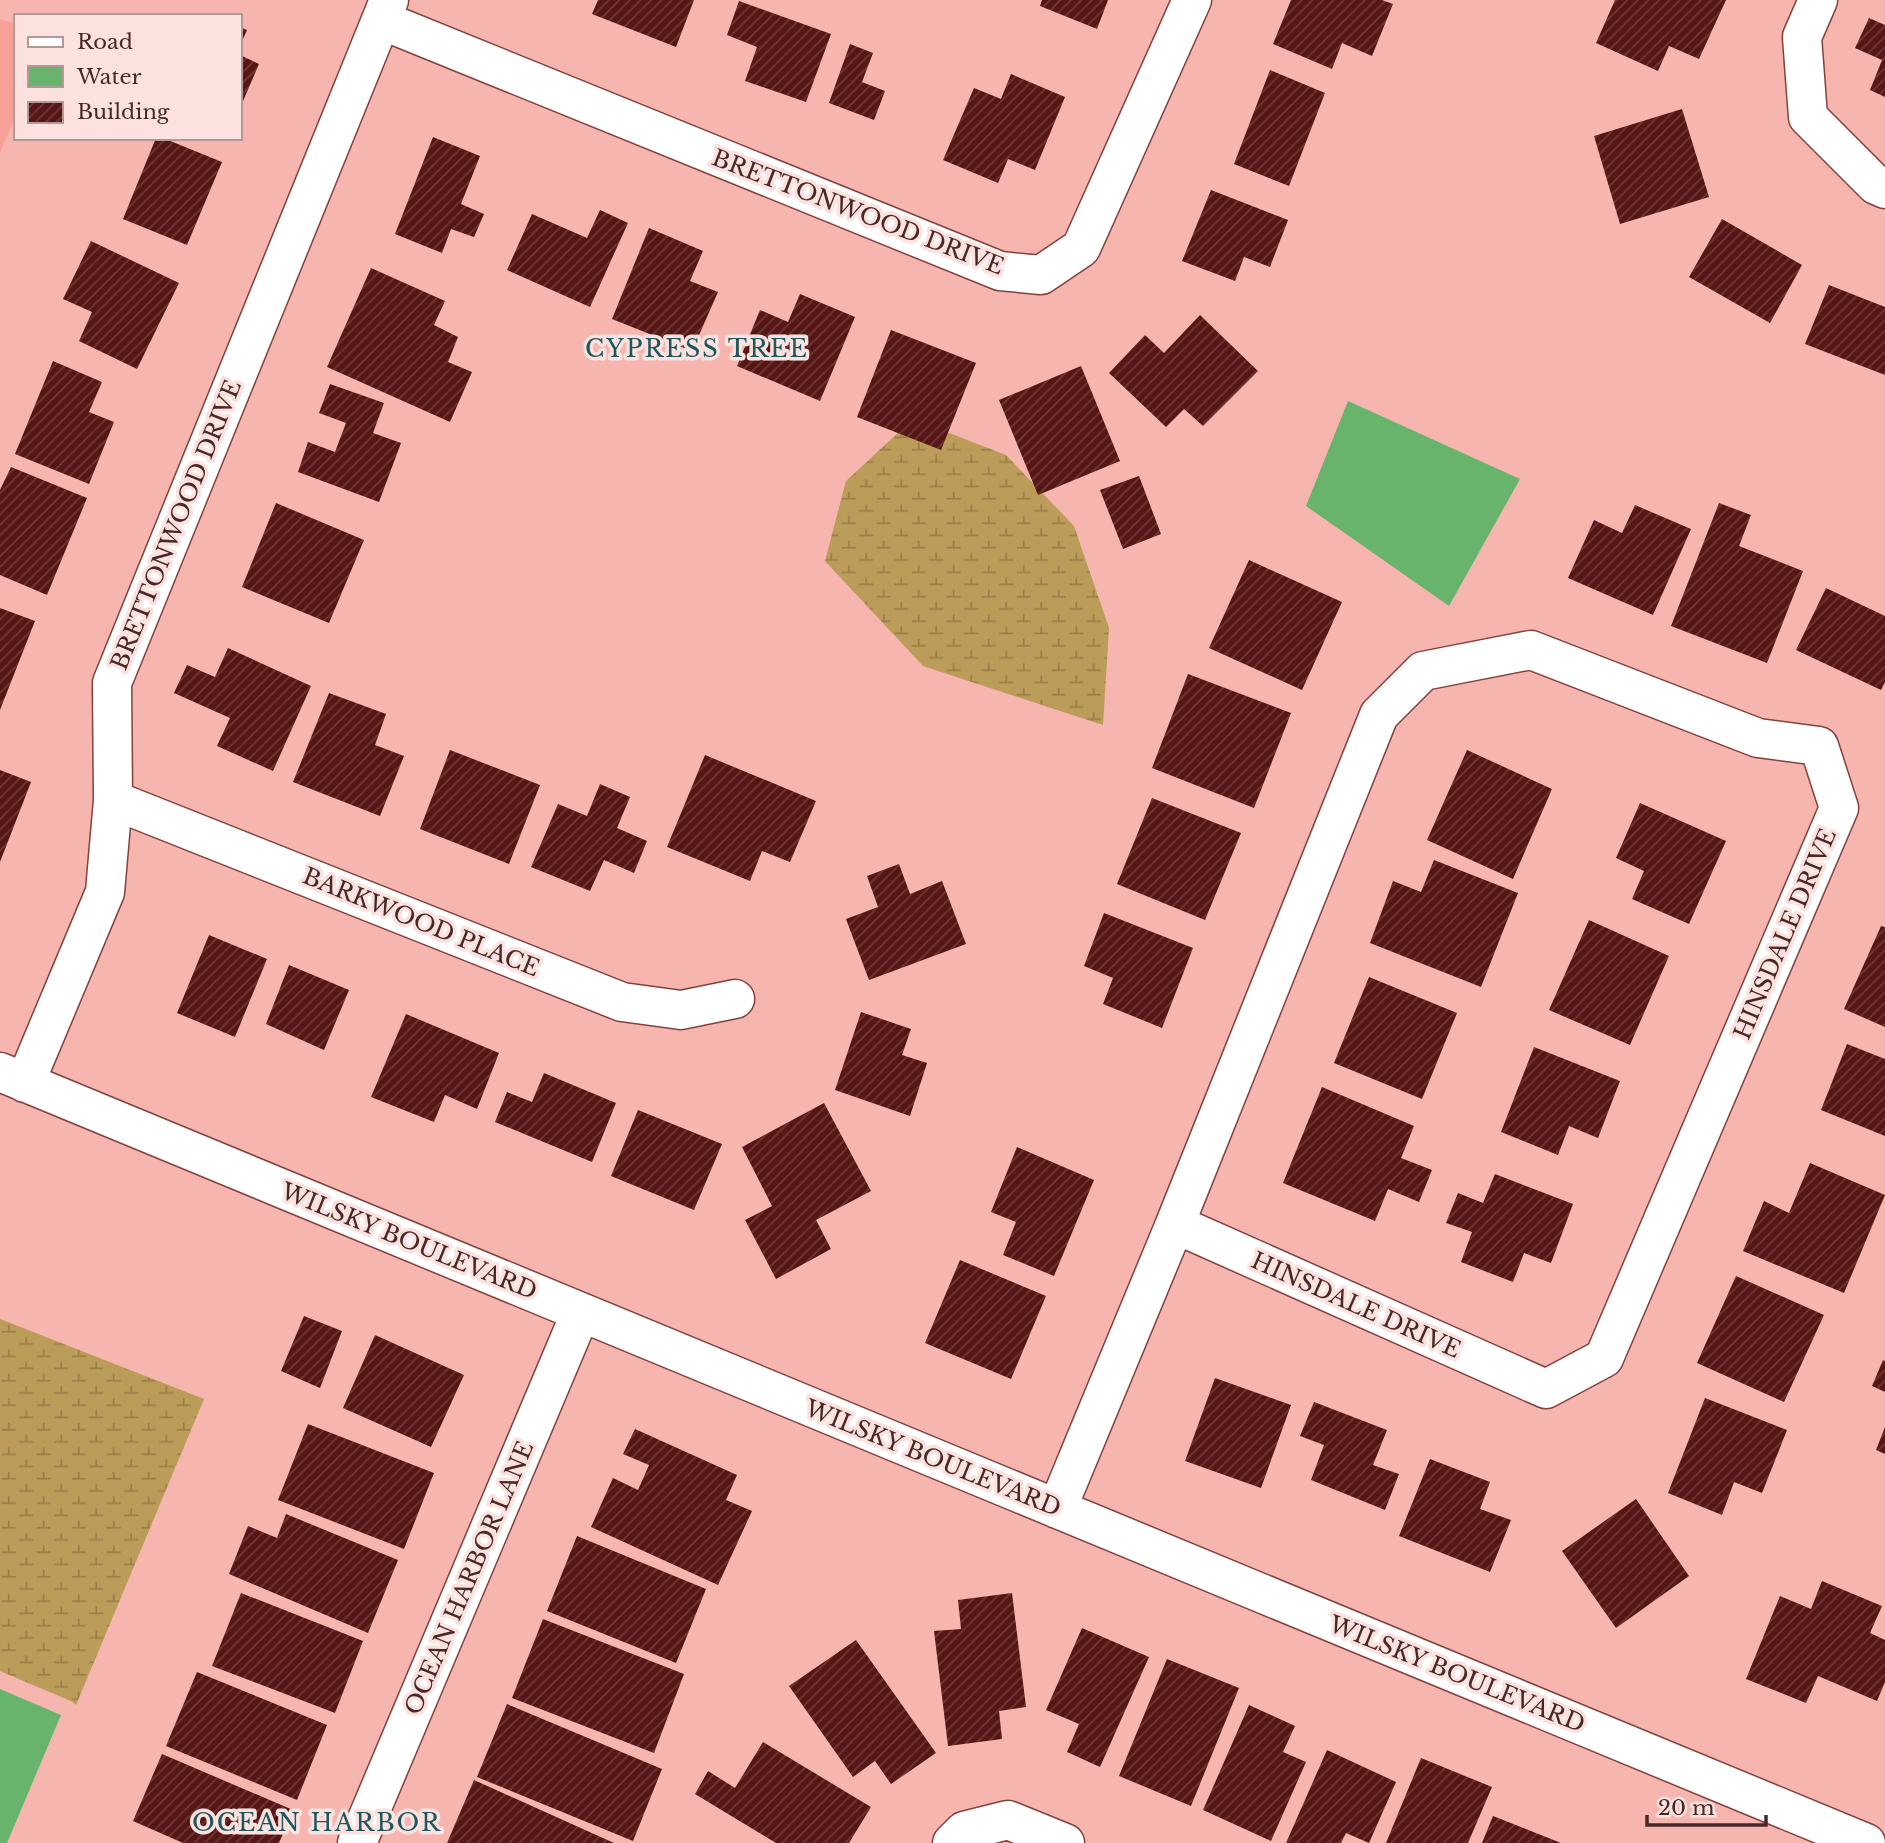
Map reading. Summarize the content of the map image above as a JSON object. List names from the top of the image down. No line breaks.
{"streets":{"street":["BRETTONWOOD DRIVE","BARKWOOD PLACE","HINSDALE DRIVE","WILSKY BOULEVARD","OCEAN HARBOR LANE"]},"crossings":[["BRETTONWOOD DRIVE","BARKWOOD PLACE"],["BRETTONWOOD DRIVE","WILSKY BOULEVARD"],["HINSDALE DRIVE","WILSKY BOULEVARD"],["WILSKY BOULEVARD","OCEAN HARBOR LANE"]],"districts":["CYPRESS TREE","OCEAN HARBOR"],"legend":["Road","Water","Building"],"scale_bar":"20 m"}
